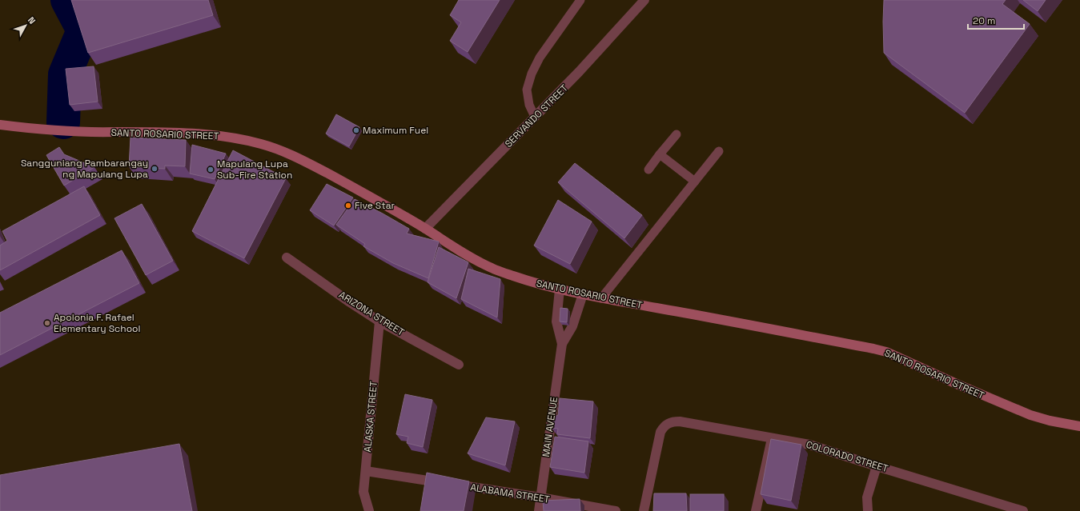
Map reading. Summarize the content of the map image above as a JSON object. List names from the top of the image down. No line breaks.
{"streets":{"street":["SERVANDO STREET","SANTO ROSARIO STREET","ARIZONA STREET","ALASKA STREET","MAIN AVENUE","COLORADO STREET","ALABAMA STREET"]},"crossings":[["SERVANDO STREET","SANTO ROSARIO STREET"],["SANTO ROSARIO STREET","MAIN AVENUE"],["ARIZONA STREET","ALASKA STREET"],["ALASKA STREET","ALABAMA STREET"],["MAIN AVENUE","ALABAMA STREET"]],"places":["Maximum Fuel","Sangguniang Pambarangay ng Mapulang Lupa","Mapulang Lupa Sub-Fire Station","Five Star","Apolonia F. Rafael Elementary School"],"scale_bar":"20 m","north":"top right"}
